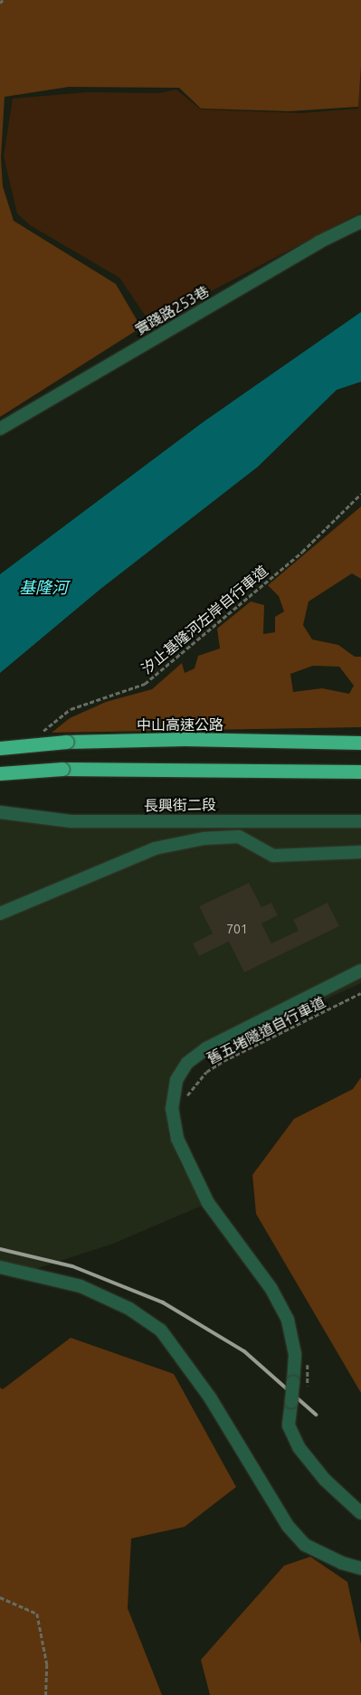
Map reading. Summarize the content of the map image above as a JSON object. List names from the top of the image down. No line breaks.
{"streets":{"highway":["中山高速公路"],"street":["實踐路253巷","長興街二段"],"path":["汐止基隆河左岸自行車道","舊五堵隧道自行車道"]},"water":["基隆河"],"house_numbers":["701"]}
